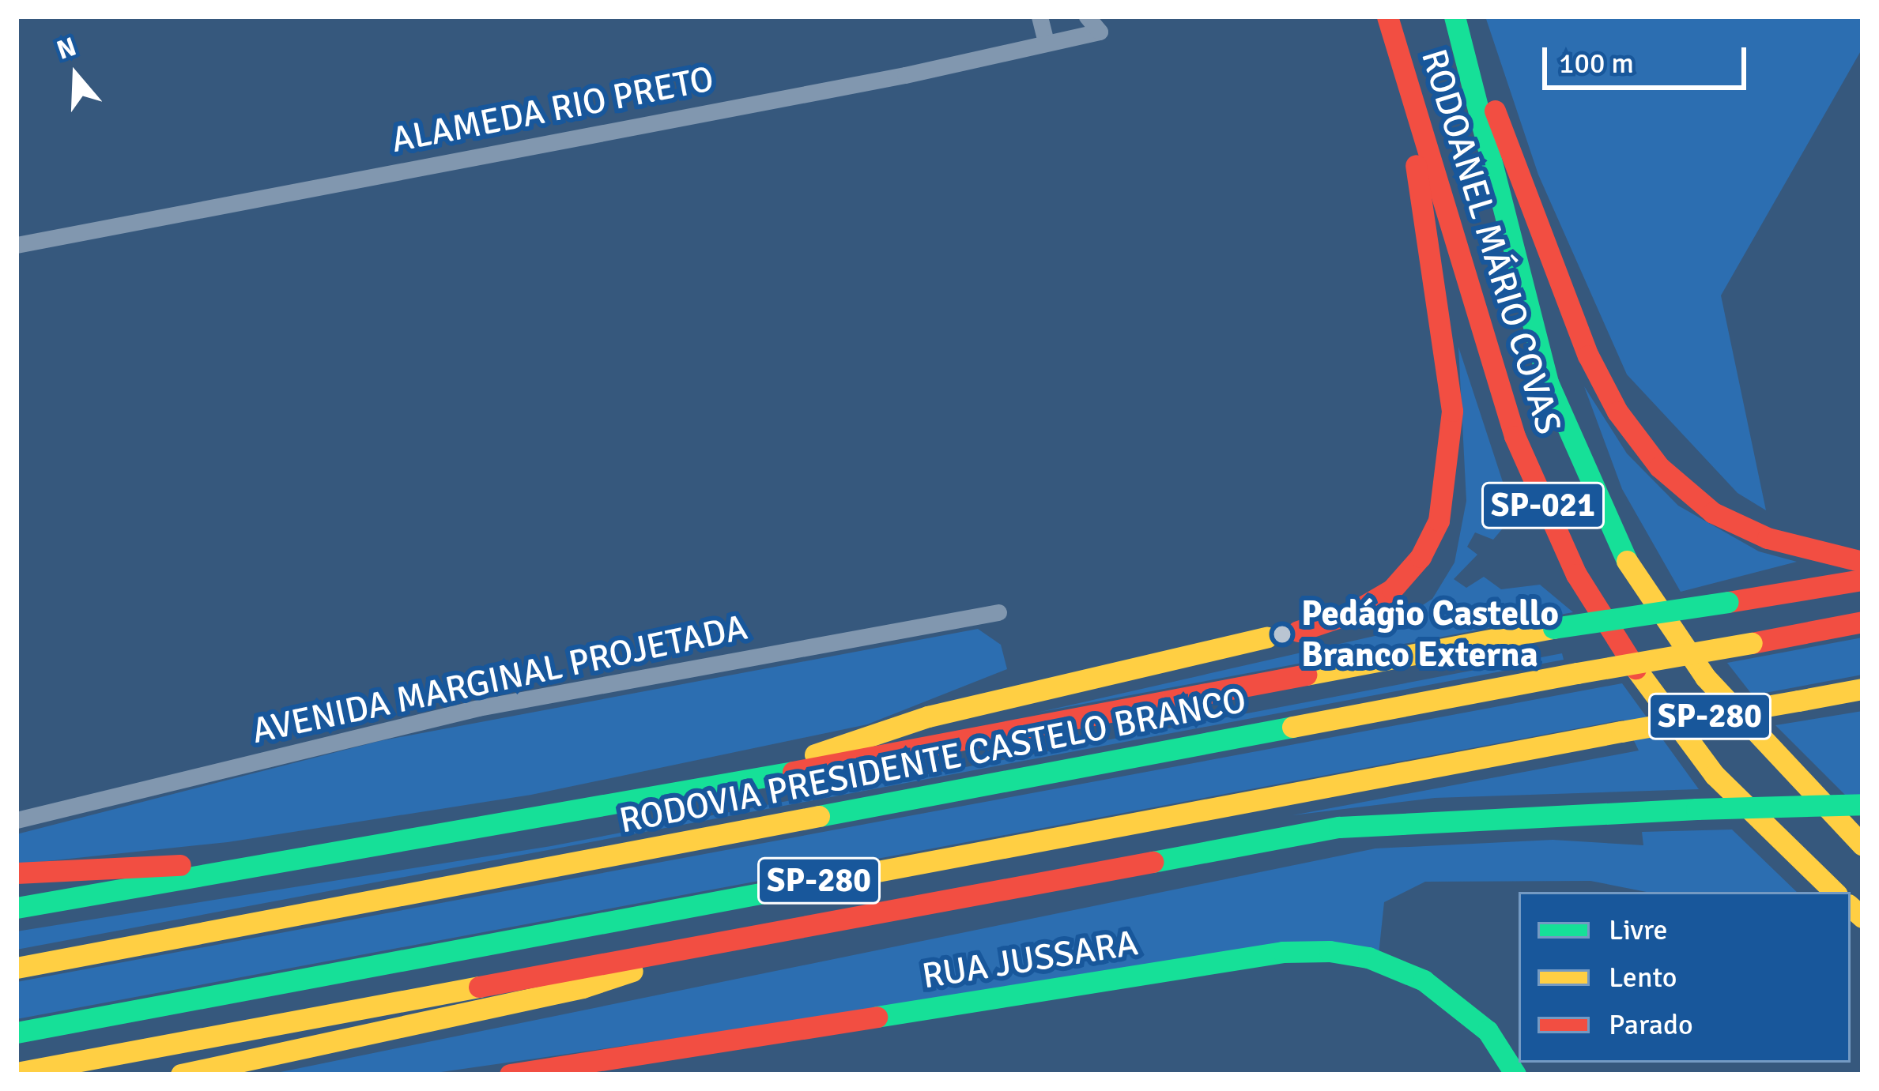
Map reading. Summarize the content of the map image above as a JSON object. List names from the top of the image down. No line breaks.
{"streets":{"main road":["RODOANEL MÁRIO COVAS","SP-021","SP-280","RODOVIA PRESIDENTE CASTELO BRANCO","RUA JUSSARA"],"street":["ALAMEDA RIO PRETO","AVENIDA MARGINAL PROJETADA"]},"places":["Pedágio Castello Branco Externa"],"legend":["Livre","Lento","Parado"],"scale_bar":"100 m","north":"top"}
